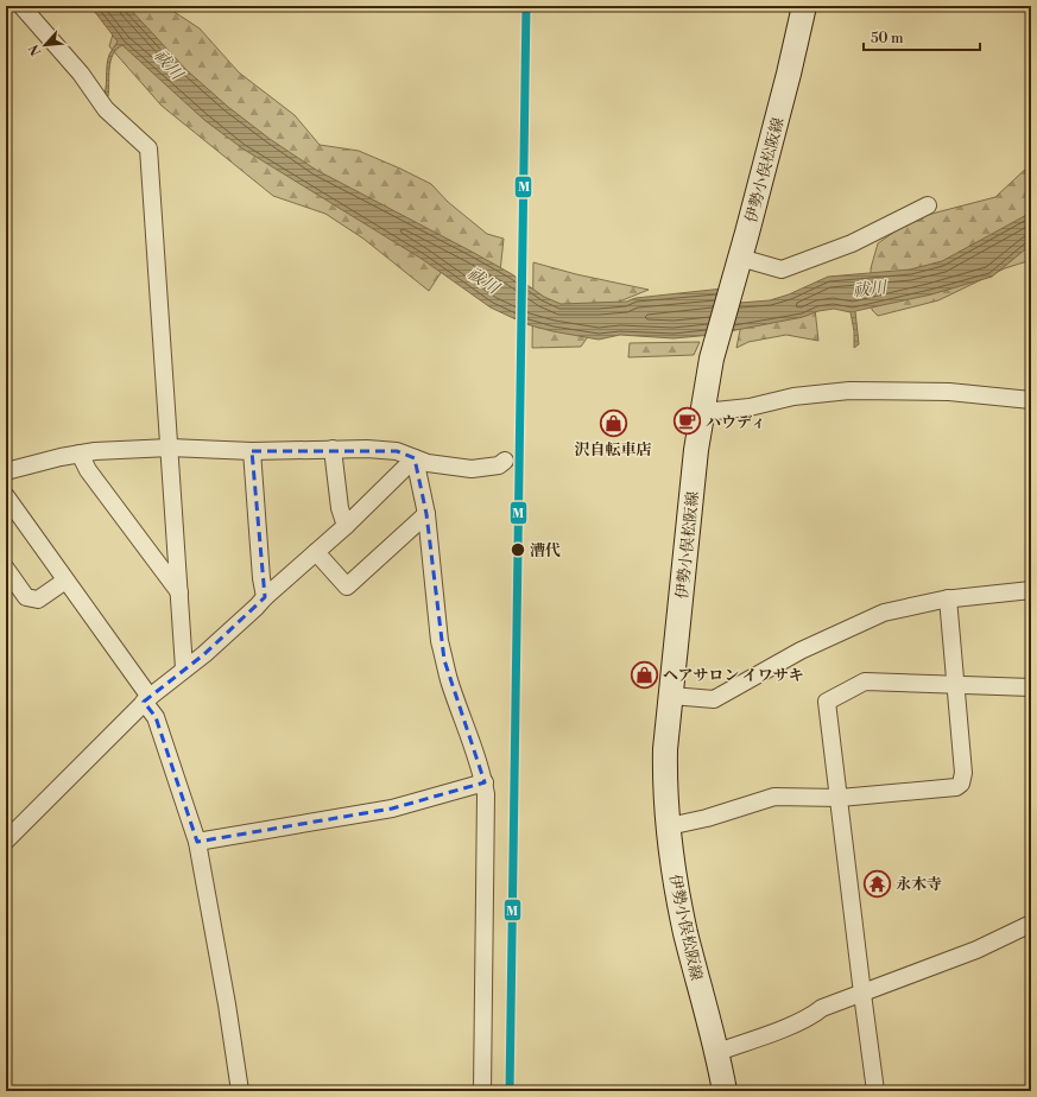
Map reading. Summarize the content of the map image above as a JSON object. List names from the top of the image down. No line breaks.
{"streets":{"main road":["伊勢小俣松阪線"]},"water":["祓川"],"places":{"cafe":["ハウディ"],"shop":["沢自転車店","ヘアサロン イワサキ"],"other":["漕代"],"temple":["永木寺"]},"lines":["transit line M"],"scale_bar":"50 m","north":"bottom left"}
